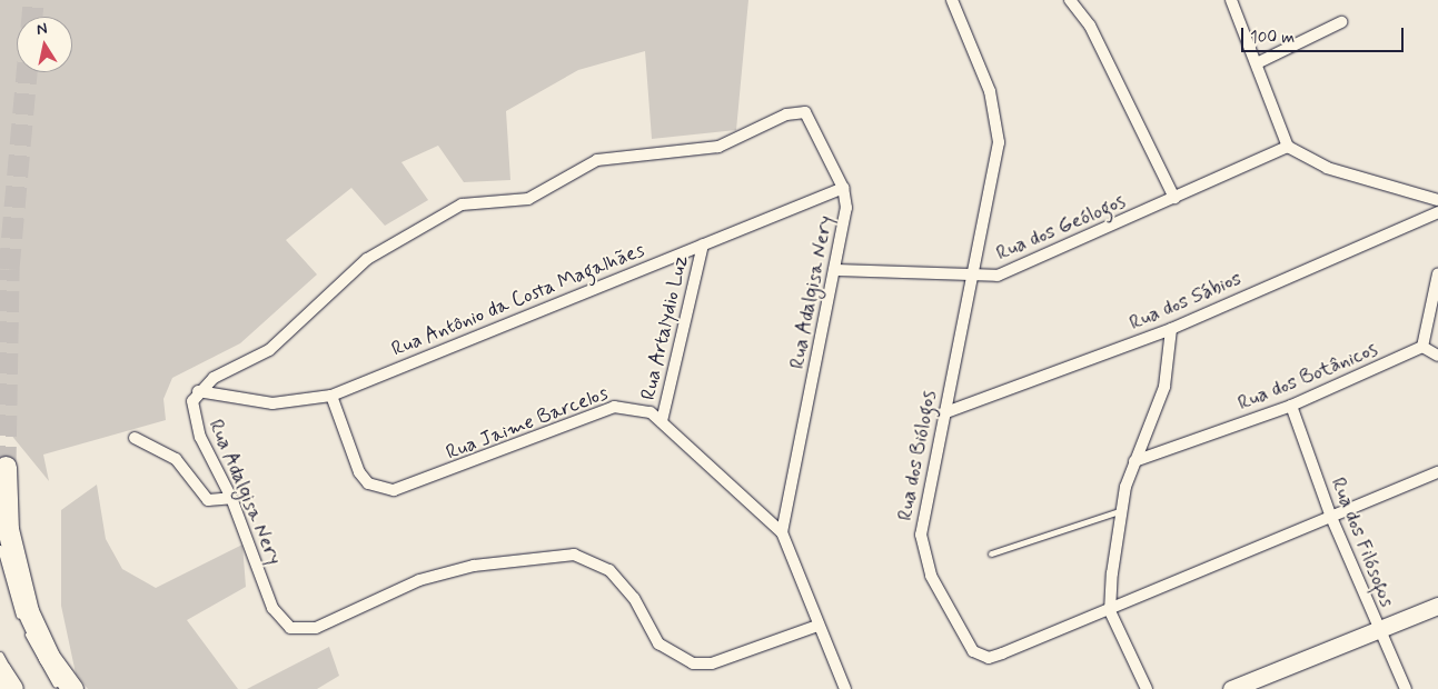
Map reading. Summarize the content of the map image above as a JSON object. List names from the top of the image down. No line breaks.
{"streets":{"street":["Rua dos Geólogos","Rua Adalgisa Nery","Rua Antônio da Costa Magalhães","Rua dos Sábios","Rua Artalydio Luz","Rua dos Botânicos","Rua Jaime Barcelos","Rua dos Biólogos","Rua dos Filósofos"]},"crossings":[["Rua dos Geólogos","Rua Adalgisa Nery"],["Rua dos Geólogos","Rua dos Biólogos"],["Rua Adalgisa Nery","Rua Antônio da Costa Magalhães"],["Rua Adalgisa Nery","Rua Jaime Barcelos"],["Rua Antônio da Costa Magalhães","Rua Artalydio Luz"],["Rua Antônio da Costa Magalhães","Rua Jaime Barcelos"],["Rua dos Sábios","Rua dos Biólogos"],["Rua Artalydio Luz","Rua Jaime Barcelos"],["Rua dos Botânicos","Rua dos Filósofos"],["Rua dos Biólogos","Rua dos Filósofos"]],"scale_bar":"100 m","north":"top"}
